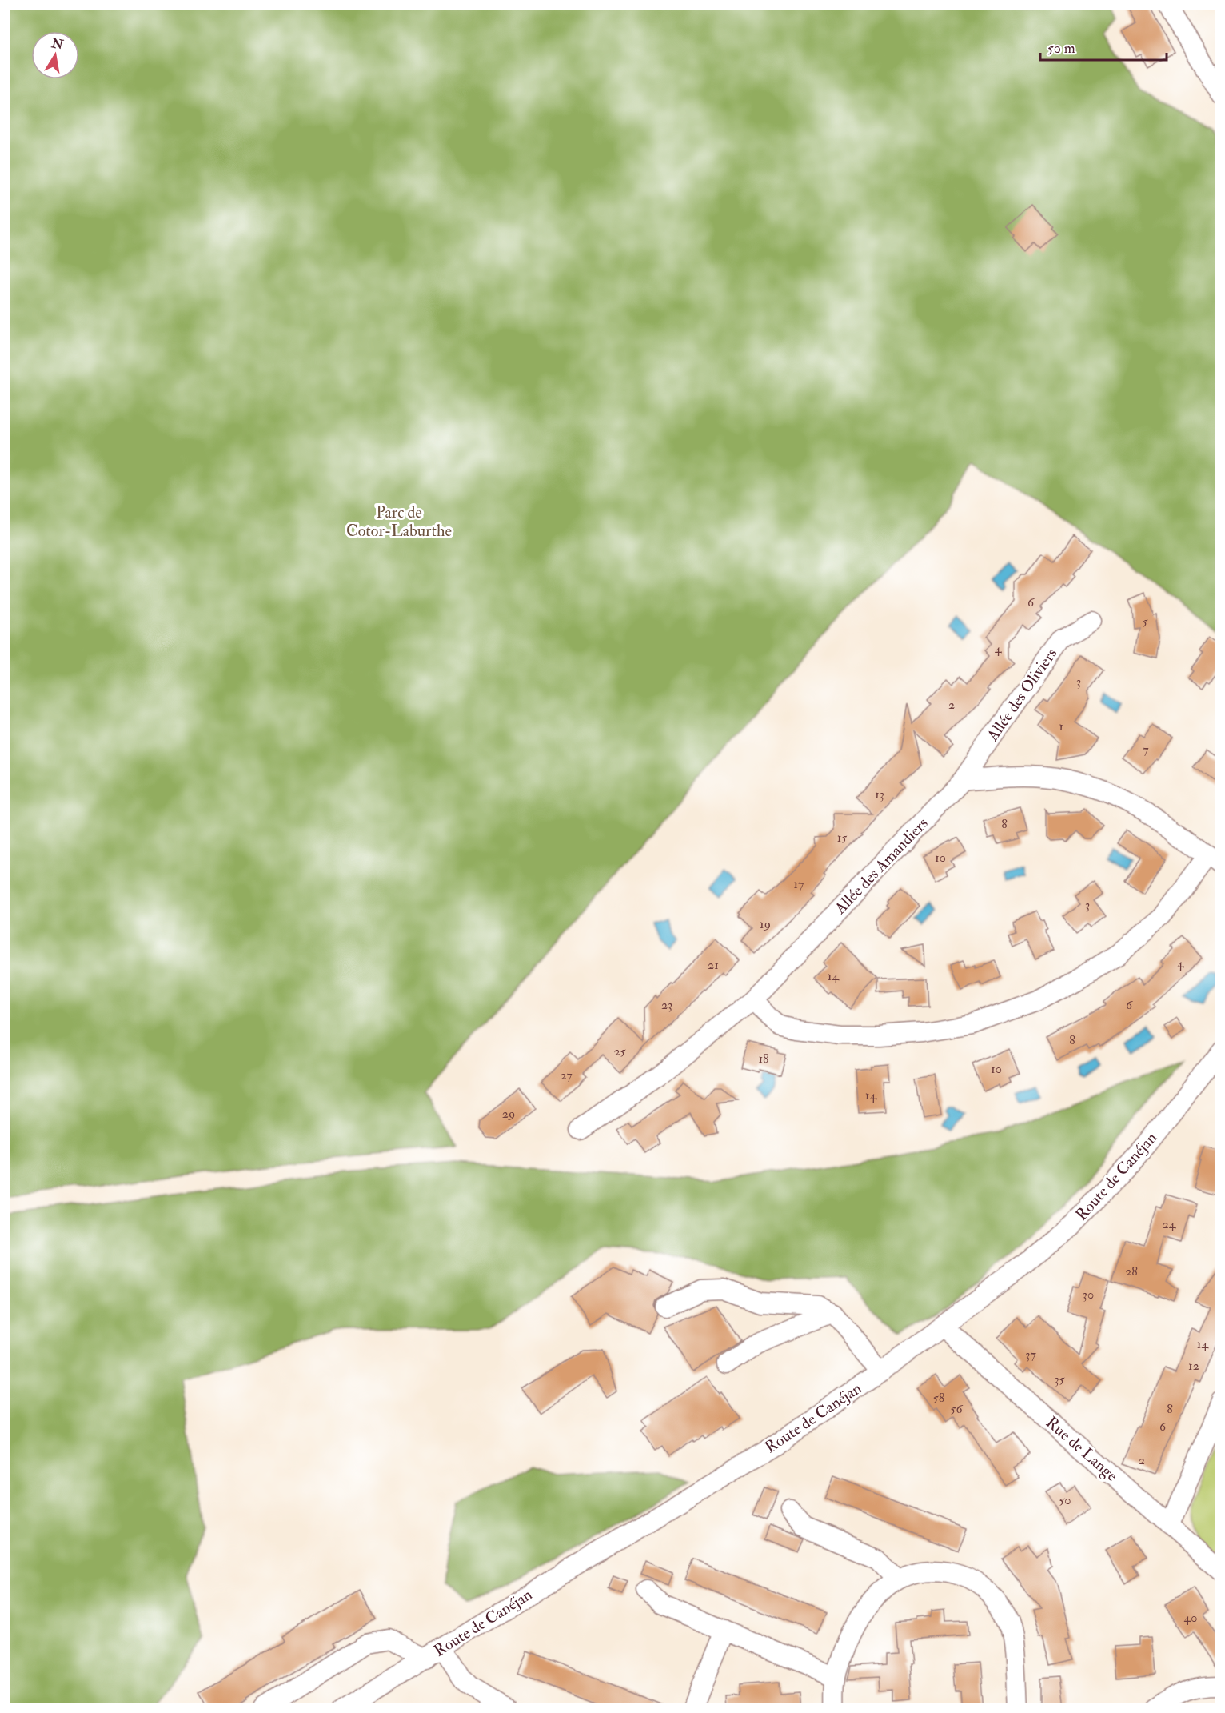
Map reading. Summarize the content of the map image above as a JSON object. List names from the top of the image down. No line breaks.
{"streets":{"street":["Allée des Oliviers","Allée des Amandiers","Route de Canéjan","Rue de Lange"]},"crossings":[["Allée des Oliviers","Allée des Amandiers"],["Route de Canéjan","Rue de Lange"]],"parks":["Parc de Cotor-Laburthe"],"house_numbers":["6","5","4","3","2","1","7","13","8","15","10","17","3","19","4","21","14","23","6","8","25","18","10","27","14","29","24","28","30","14","37","12","35","58","56","8","6","2","50","40"],"scale_bar":"50 m","north":"top"}
